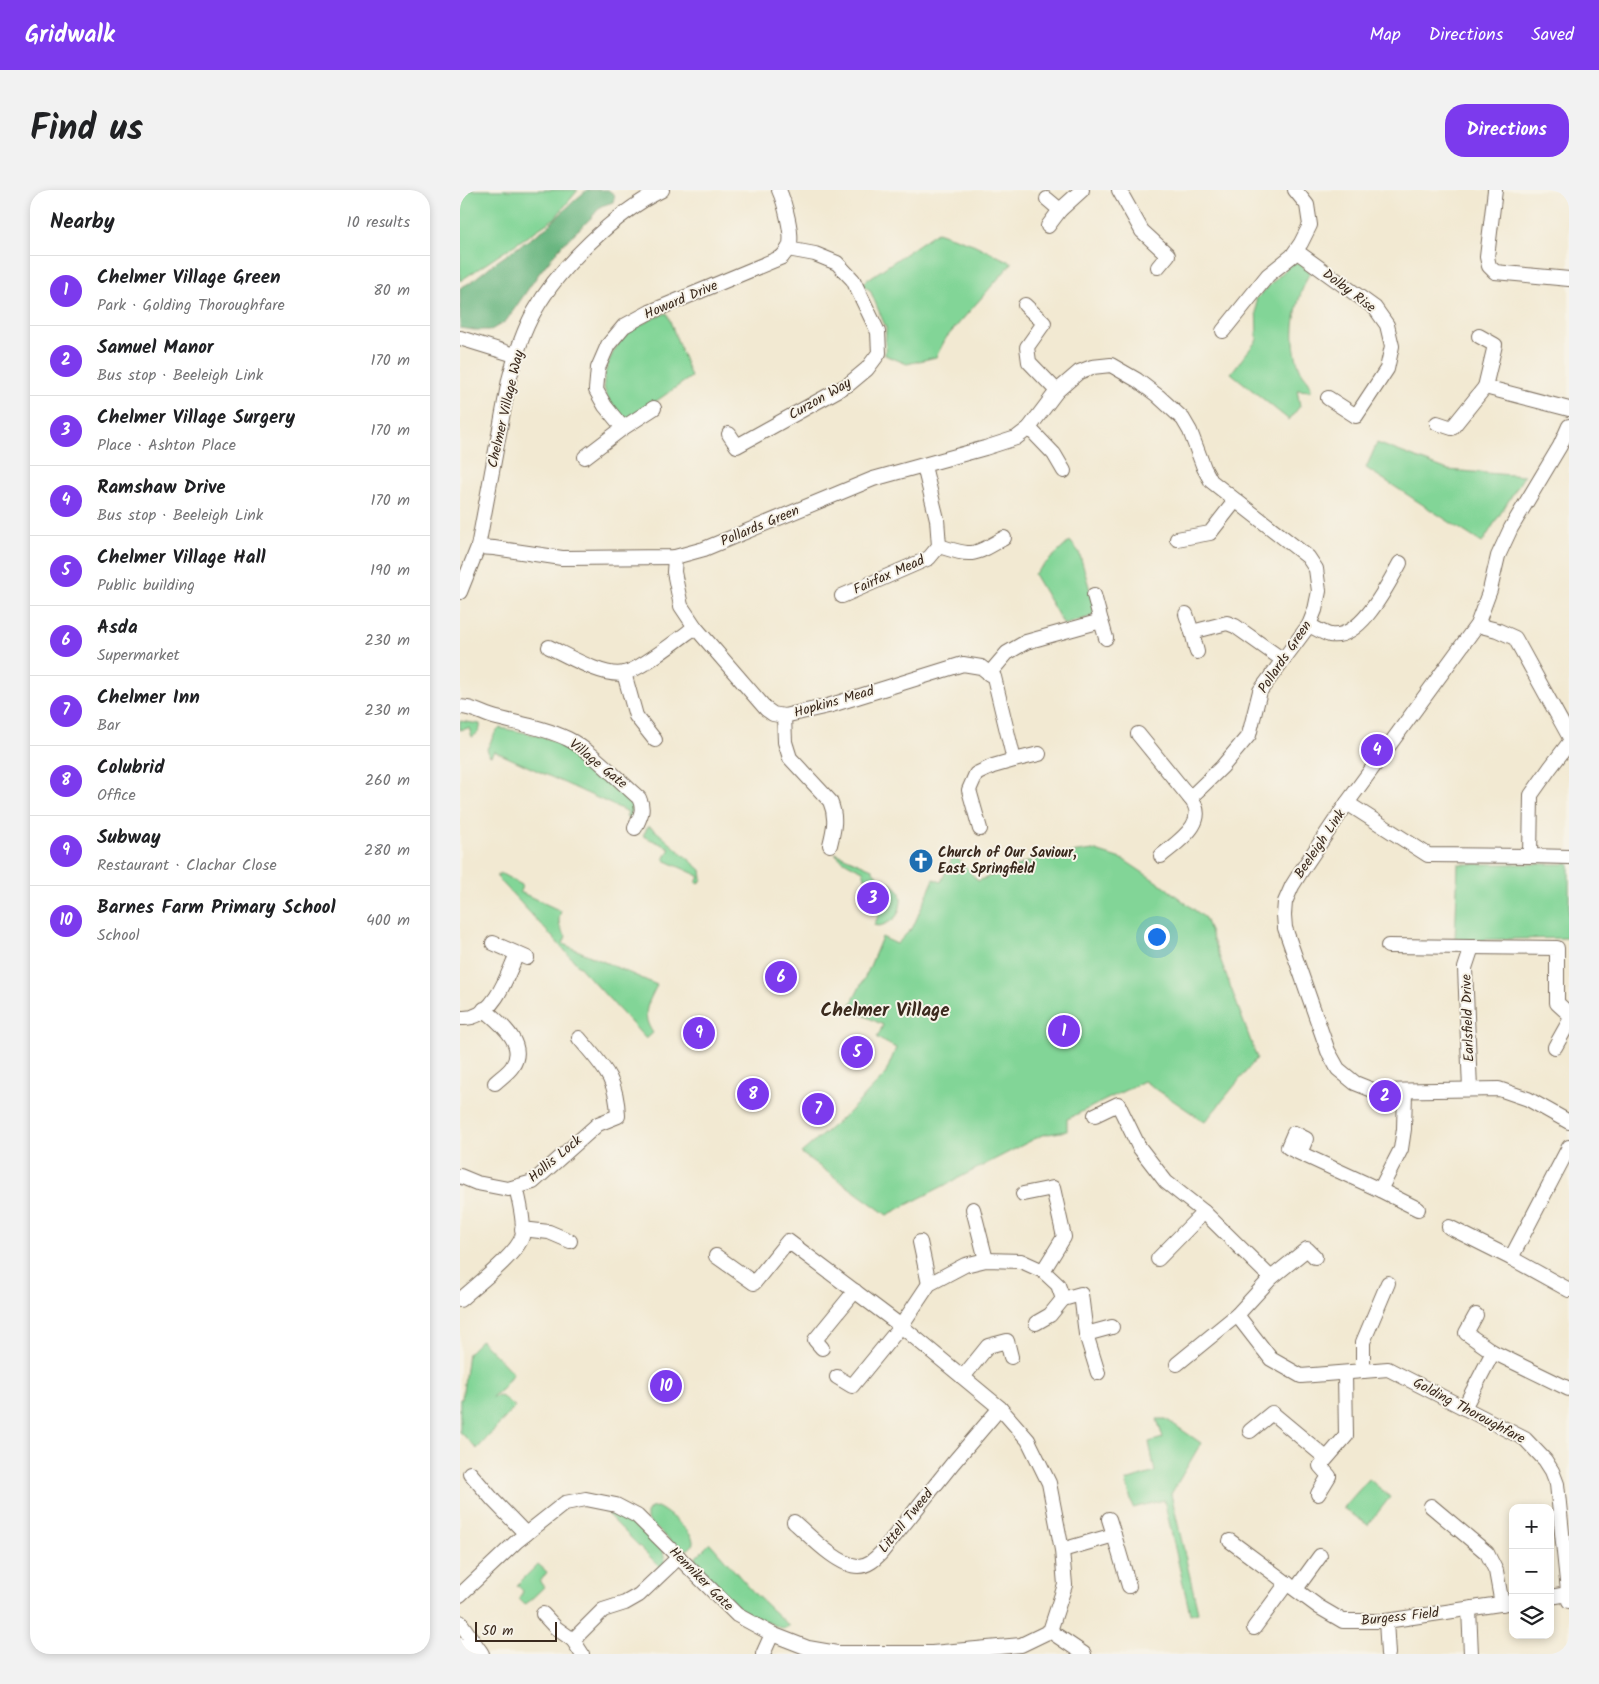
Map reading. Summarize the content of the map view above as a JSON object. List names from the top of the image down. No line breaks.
{"streets":{"street":["Dolby Rise","Howard Drive","Curzon Way","Chelmer Village Way","Pollards Green","Fairfax Mead","Hopkins Mead","Village Gate","Beeleigh Link","Earlsfield Drive","Hollis Lock","Golding Thoroughfare","Littell Tweed","Henniker Gate","Burgess Field"]},"crossings":[["Howard Drive","Curzon Way"],["Chelmer Village Way","Pollards Green"],["Pollards Green","Fairfax Mead"],["Pollards Green","Hopkins Mead"],["Beeleigh Link","Earlsfield Drive"]],"districts":["Chelmer Village"],"places":{"church":["Church of Our Saviour, East Springfield"]},"scale_bar":"50 m","page":{"header":"Gridwalk","nav":["Map","Directions","Saved"],"title":"Find us","buttons":"Directions","heading":["Nearby","10 results"],"list":[{"mark":"1","name":"Chelmer Village Green","note":"Park · Golding Thoroughfare","value":"80 m"},{"mark":"2","name":"Samuel Manor","note":"Bus stop · Beeleigh Link","value":"170 m"},{"mark":"3","name":"Chelmer Village Surgery","note":"Place · Ashton Place","value":"170 m"},{"mark":"4","name":"Ramshaw Drive","note":"Bus stop · Beeleigh Link","value":"170 m"},{"mark":"5","name":"Chelmer Village Hall","note":"Public building","value":"190 m"},{"mark":"6","name":"Asda","note":"Supermarket","value":"230 m"},{"mark":"7","name":"Chelmer Inn","note":"Bar","value":"230 m"},{"mark":"8","name":"Colubrid","note":"Office","value":"260 m"},{"mark":"9","name":"Subway","note":"Restaurant · Clachar Close","value":"280 m"},{"mark":"10","name":"Barnes Farm Primary School","note":"School","value":"400 m"}],"pins":["4","3","6","1","9","5","8","2","7","10"],"map_buttons":["+","−"],"scale":"50 m"}}
